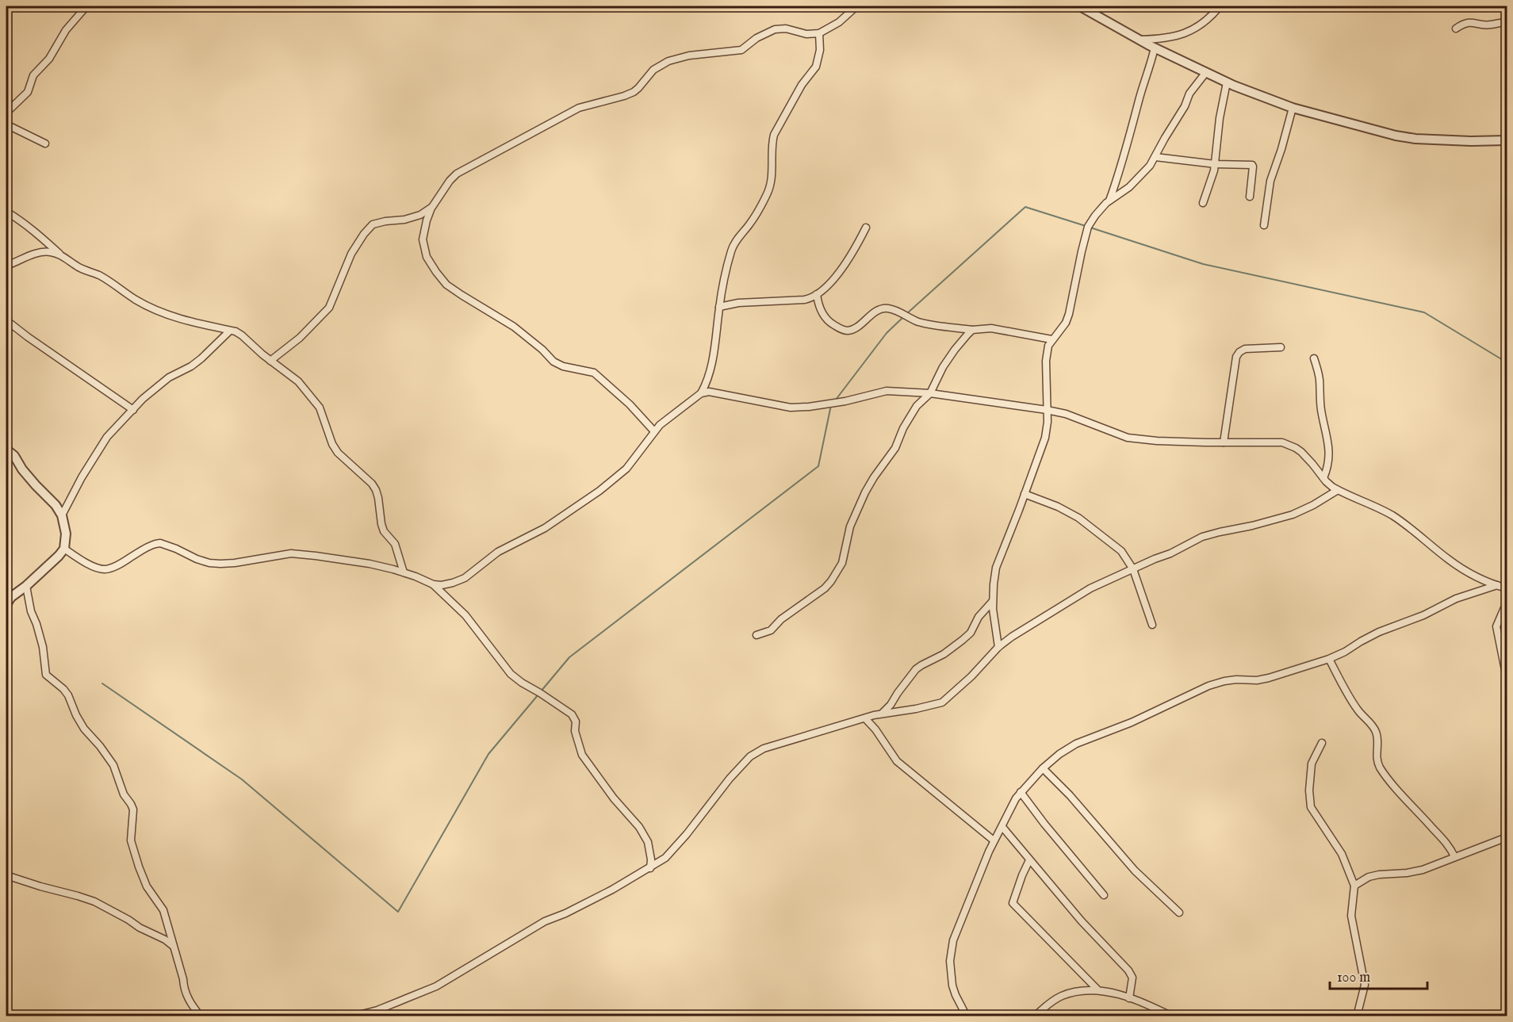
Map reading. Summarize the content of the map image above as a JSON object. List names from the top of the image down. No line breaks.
{"scale_bar":"100 m"}
